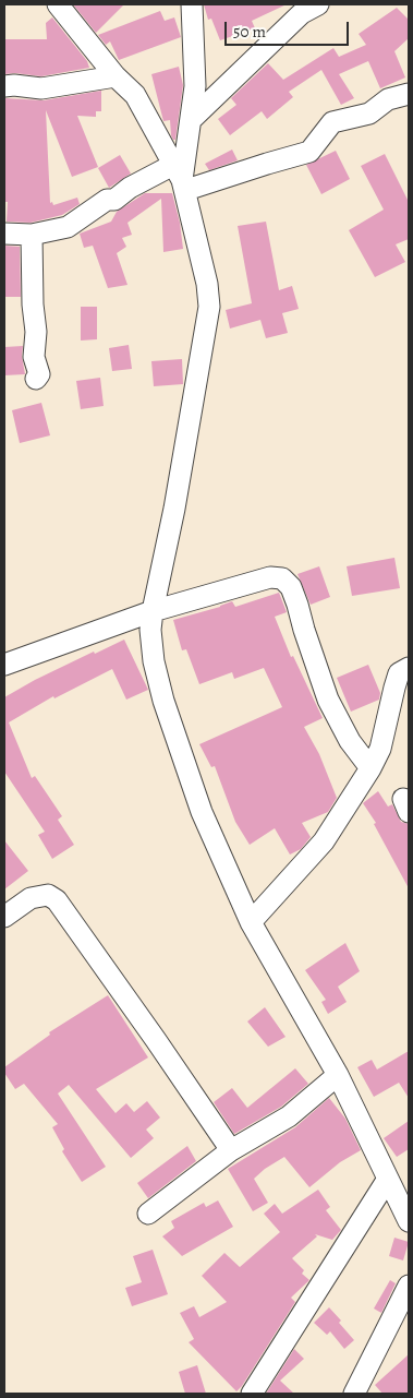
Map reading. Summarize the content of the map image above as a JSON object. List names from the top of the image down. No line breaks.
{"scale_bar":"50 m"}
